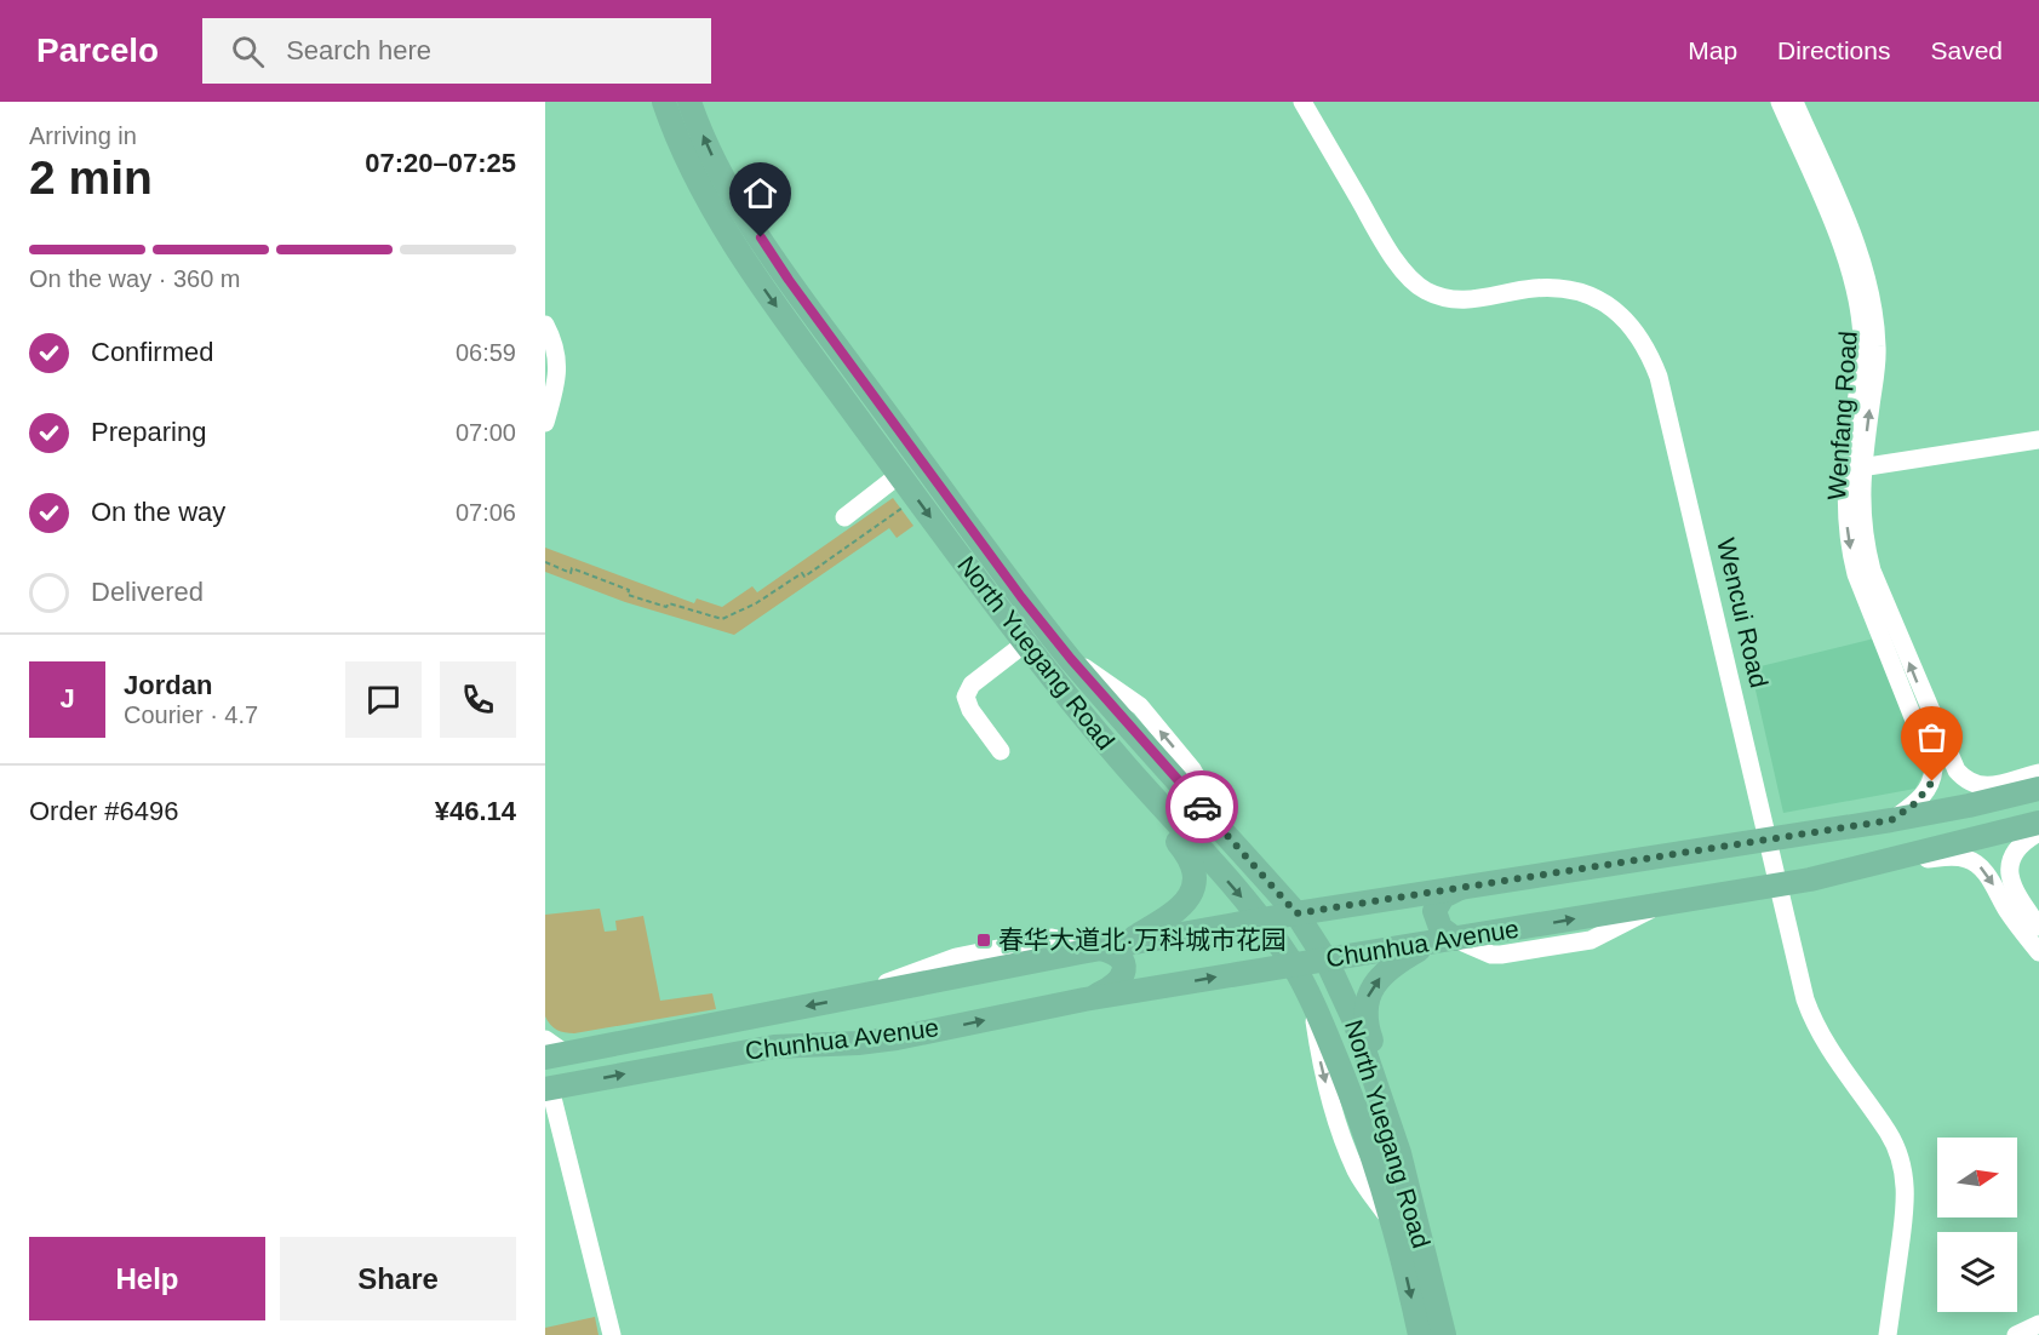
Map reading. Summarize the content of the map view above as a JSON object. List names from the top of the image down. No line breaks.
{"streets":{"main road":["North Yuegang Road","Chunhua Avenue"],"street":["Wenfang Road","Wencui Road"]},"crossings":[["Wenfang Road","Chunhua Avenue"],["North Yuegang Road","Chunhua Avenue"]],"places":{"transit":["春华大道北·万科城市花园"]},"north":"right","page":{"header":"Parcelo","search":"Search here","nav":["Map","Directions","Saved"],"heading":["2 min","Arriving in","07:20–07:25"],"panel":["Jordan","Courier · 4.7","Order #6496","¥46.14"],"bar":"On the way · 360 m","list":[["Confirmed","06:59"],["Preparing","07:00"],["On the way","07:06"],"Delivered"],"round":"J","buttons":["Help","Share"]}}
